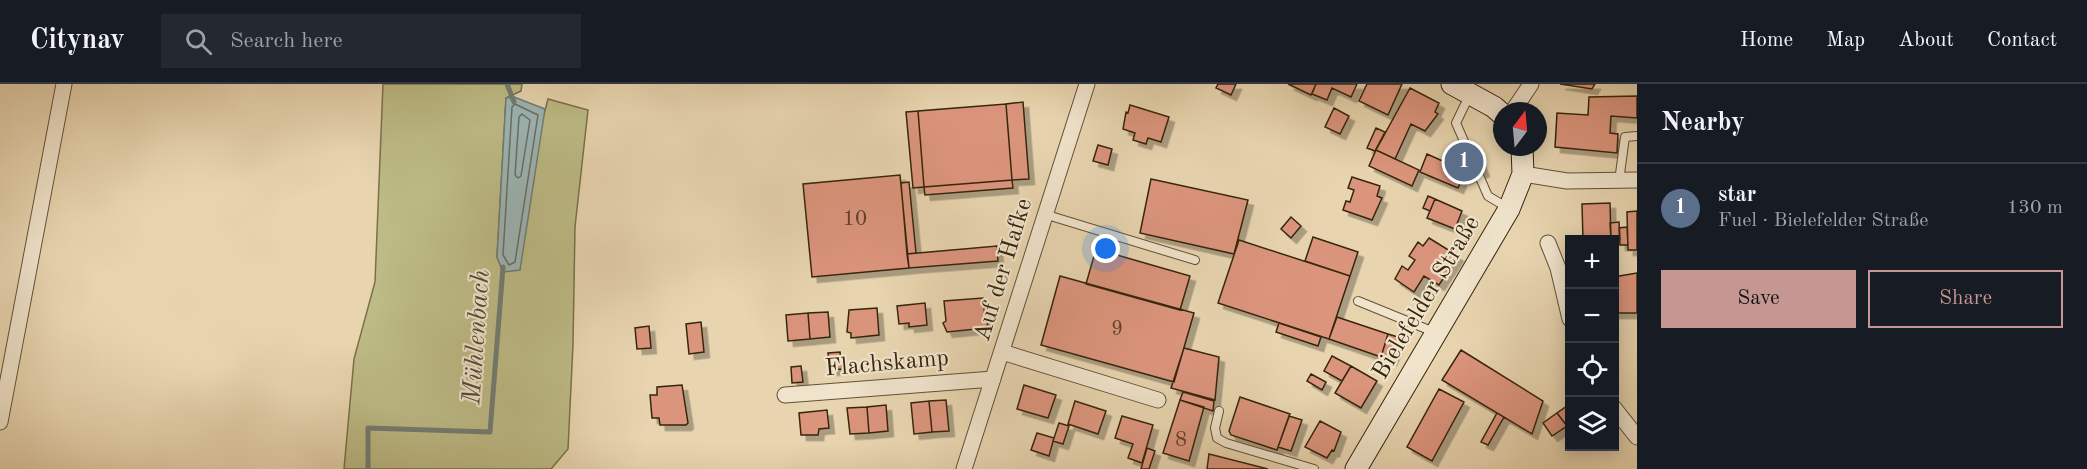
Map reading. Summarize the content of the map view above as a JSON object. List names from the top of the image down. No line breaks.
{"streets":{"main road":["Bielefelder Straße"],"street":["Auf der Hafke","Flachskamp"]},"crossings":[["Auf der Hafke","Flachskamp"]],"water":["Mühlenbach"],"house_numbers":["10","9","8"],"north":"top","page":{"header":"Citynav","search":"Search here","nav":["Home","Map","About","Contact"],"heading":"Nearby","pins":"1","list":[{"mark":"1","name":"star","note":"Fuel · Bielefelder Straße","value":"130 m"}],"map_buttons":["+","−"],"buttons":["Save","Share"]}}
